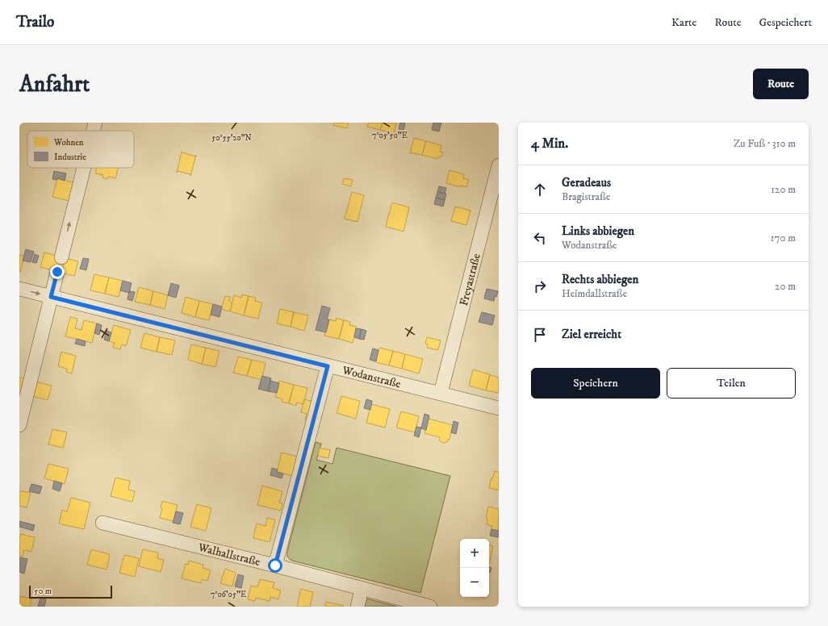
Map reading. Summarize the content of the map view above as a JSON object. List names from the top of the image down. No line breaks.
{"streets":{"street":["Freyastraße","Wodanstraße","Walhallstraße"]},"crossings":[["Freyastraße","Wodanstraße"]],"legend":["Wohnen","Industrie"],"scale_bar":"50 m","page":{"header":"Trailo","nav":["Karte","Route","Gespeichert"],"buttons":["Route",["Speichern","Teilen"]],"title":"Anfahrt","heading":["4 Min.","Zu Fuß · 310 m"],"list":[["Geradeaus","Bragistraße","120 m"],["Links abbiegen","Wodanstraße","170 m"],["Rechts abbiegen","Heimdallstraße","20 m"],"Ziel erreicht"],"map_buttons":["+","−"],"scale":"50 m"},"coordinates":["7°05'50\"E","50°55'20\"N","7°06'05\"E"]}
